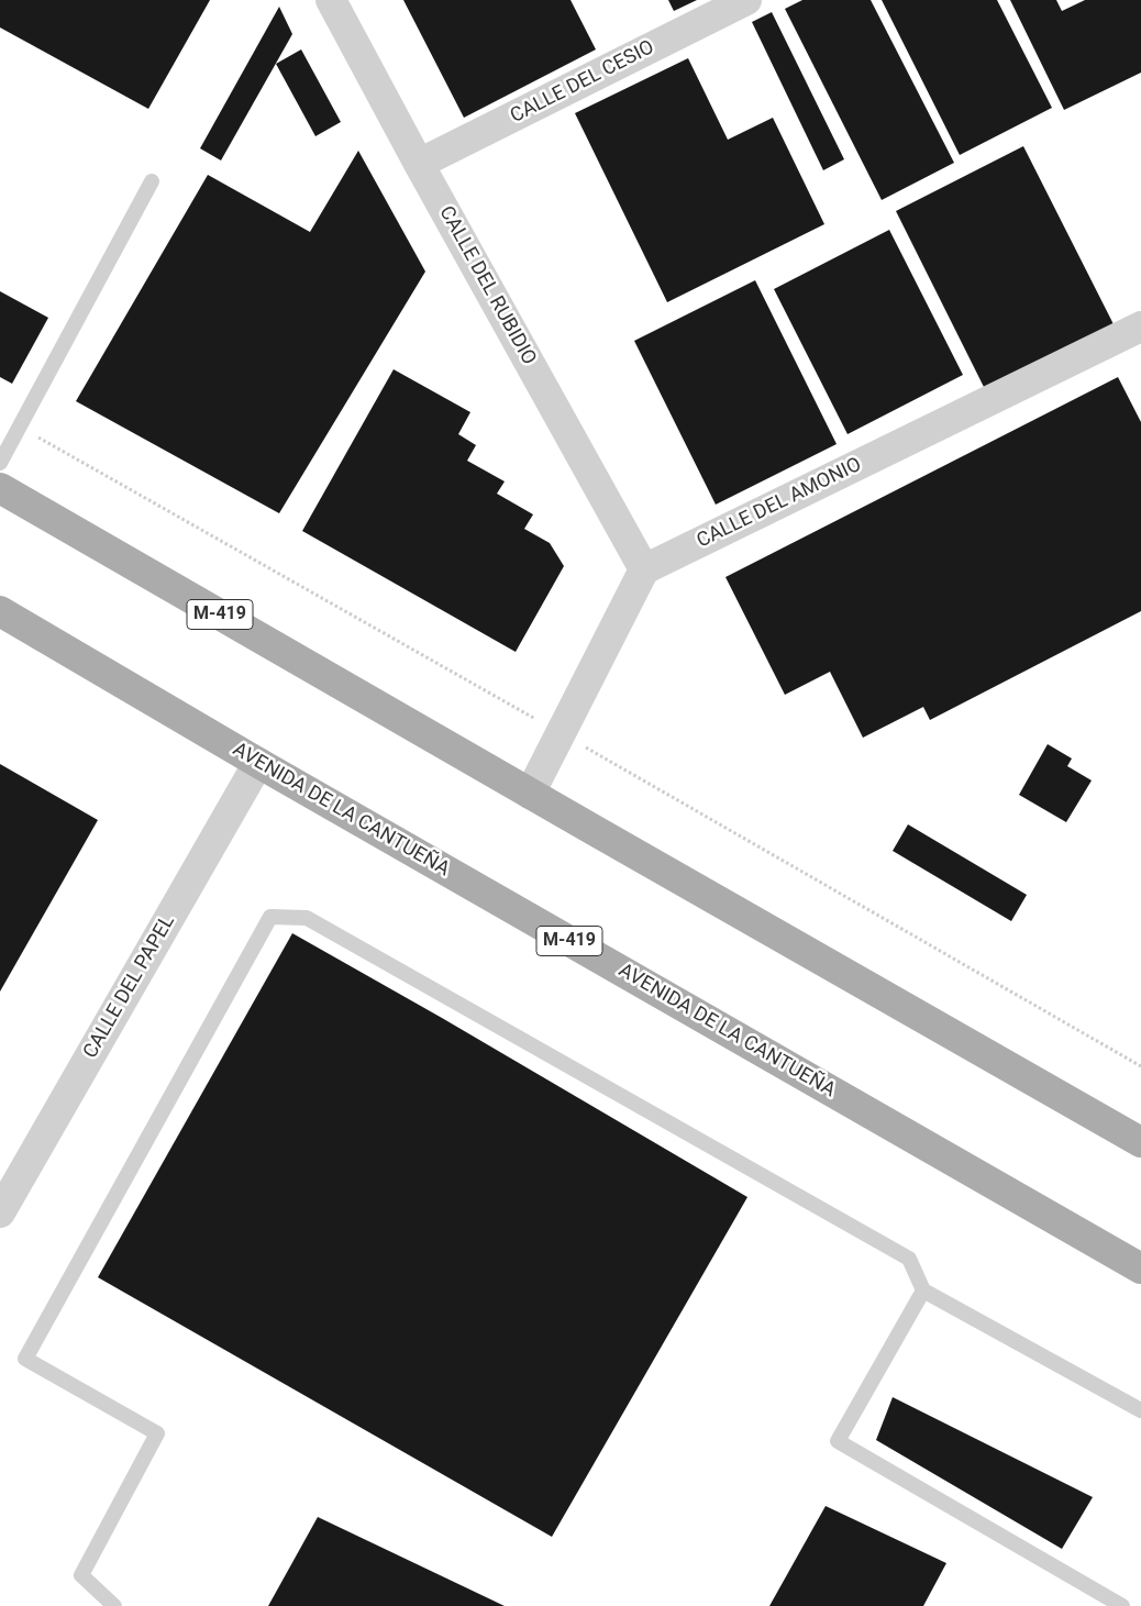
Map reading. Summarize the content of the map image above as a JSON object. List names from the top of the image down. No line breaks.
{"streets":{"main road":["M-419","AVENIDA DE LA CANTUEÑA"],"street":["CALLE DEL CESIO","CALLE DEL RUBIDIO","CALLE DEL AMONIO","CALLE DEL PAPEL"]},"crossings":[["CALLE DEL CESIO","CALLE DEL RUBIDIO"],["CALLE DEL RUBIDIO","CALLE DEL AMONIO"],["AVENIDA DE LA CANTUEÑA","CALLE DEL PAPEL"]]}
